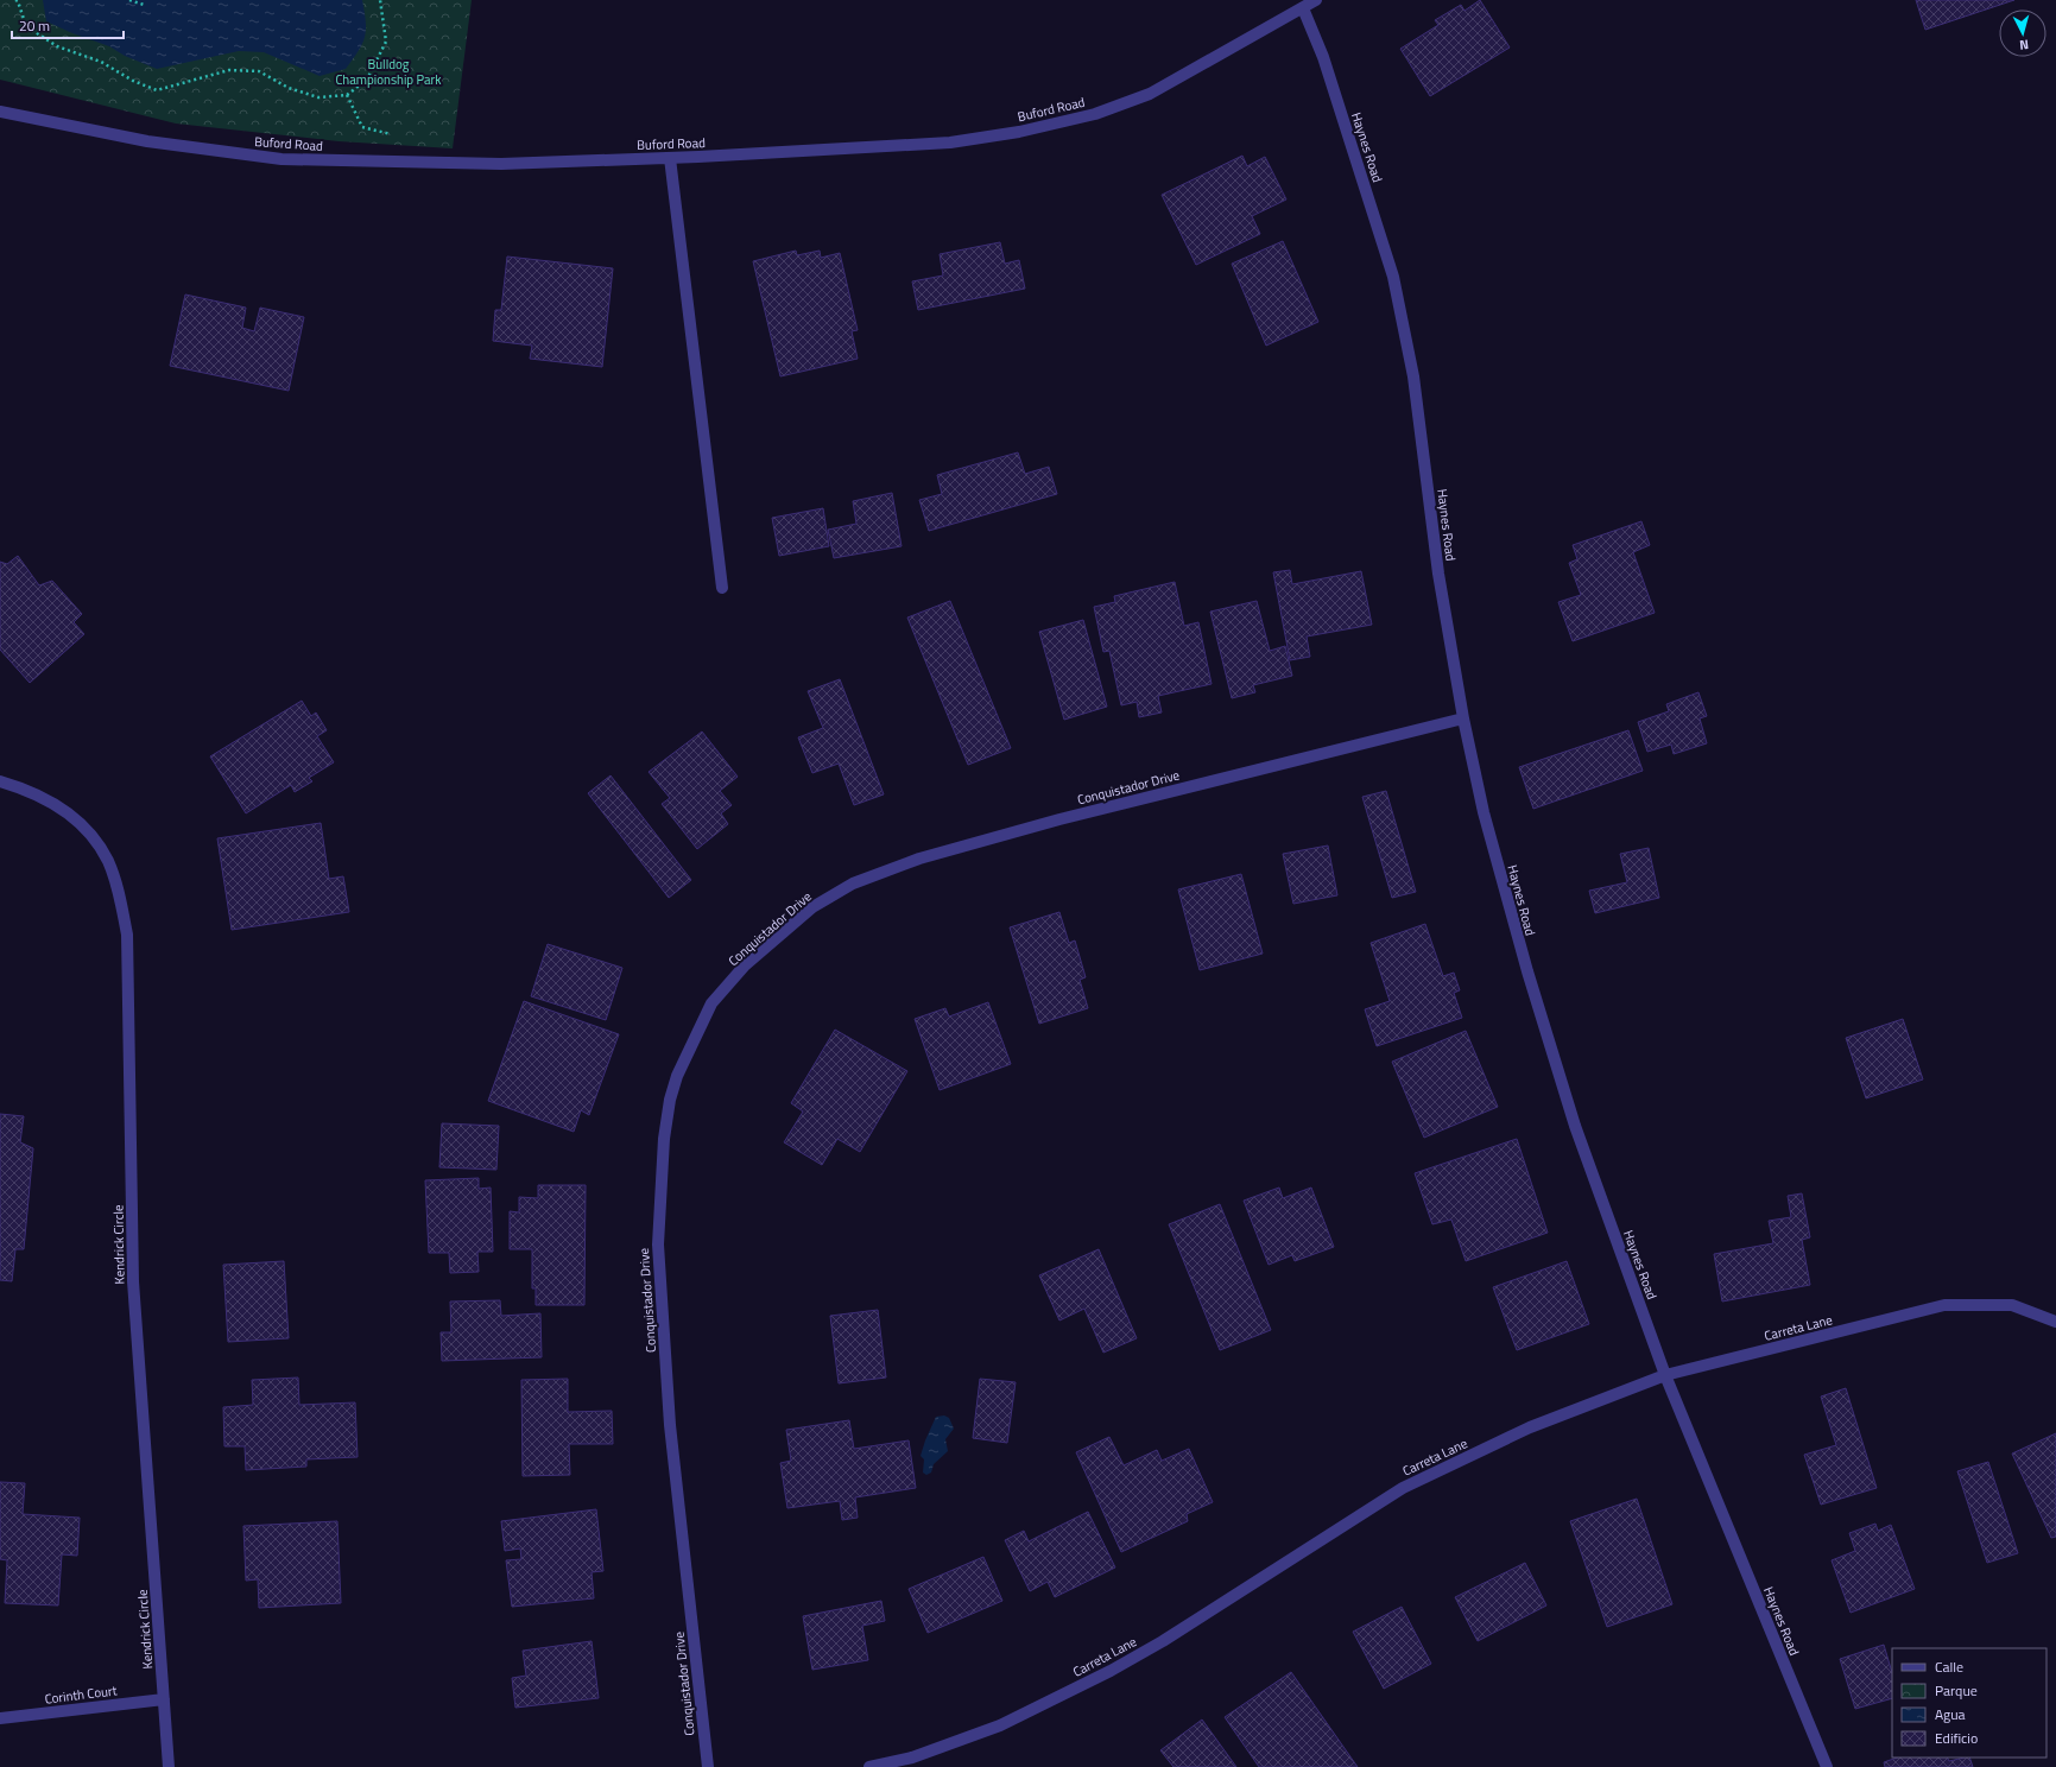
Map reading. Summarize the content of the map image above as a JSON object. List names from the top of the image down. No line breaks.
{"streets":{"street":["Buford Road","Haynes Road","Conquistador Drive","Kendrick Circle","Carreta Lane","Corinth Court"]},"crossings":[["Buford Road","Haynes Road"],["Haynes Road","Conquistador Drive"],["Haynes Road","Carreta Lane"],["Kendrick Circle","Corinth Court"]],"parks":["Bulldog Championship Park"],"legend":["Calle","Parque","Agua","Edificio"],"scale_bar":"20 m","north":"bottom"}
